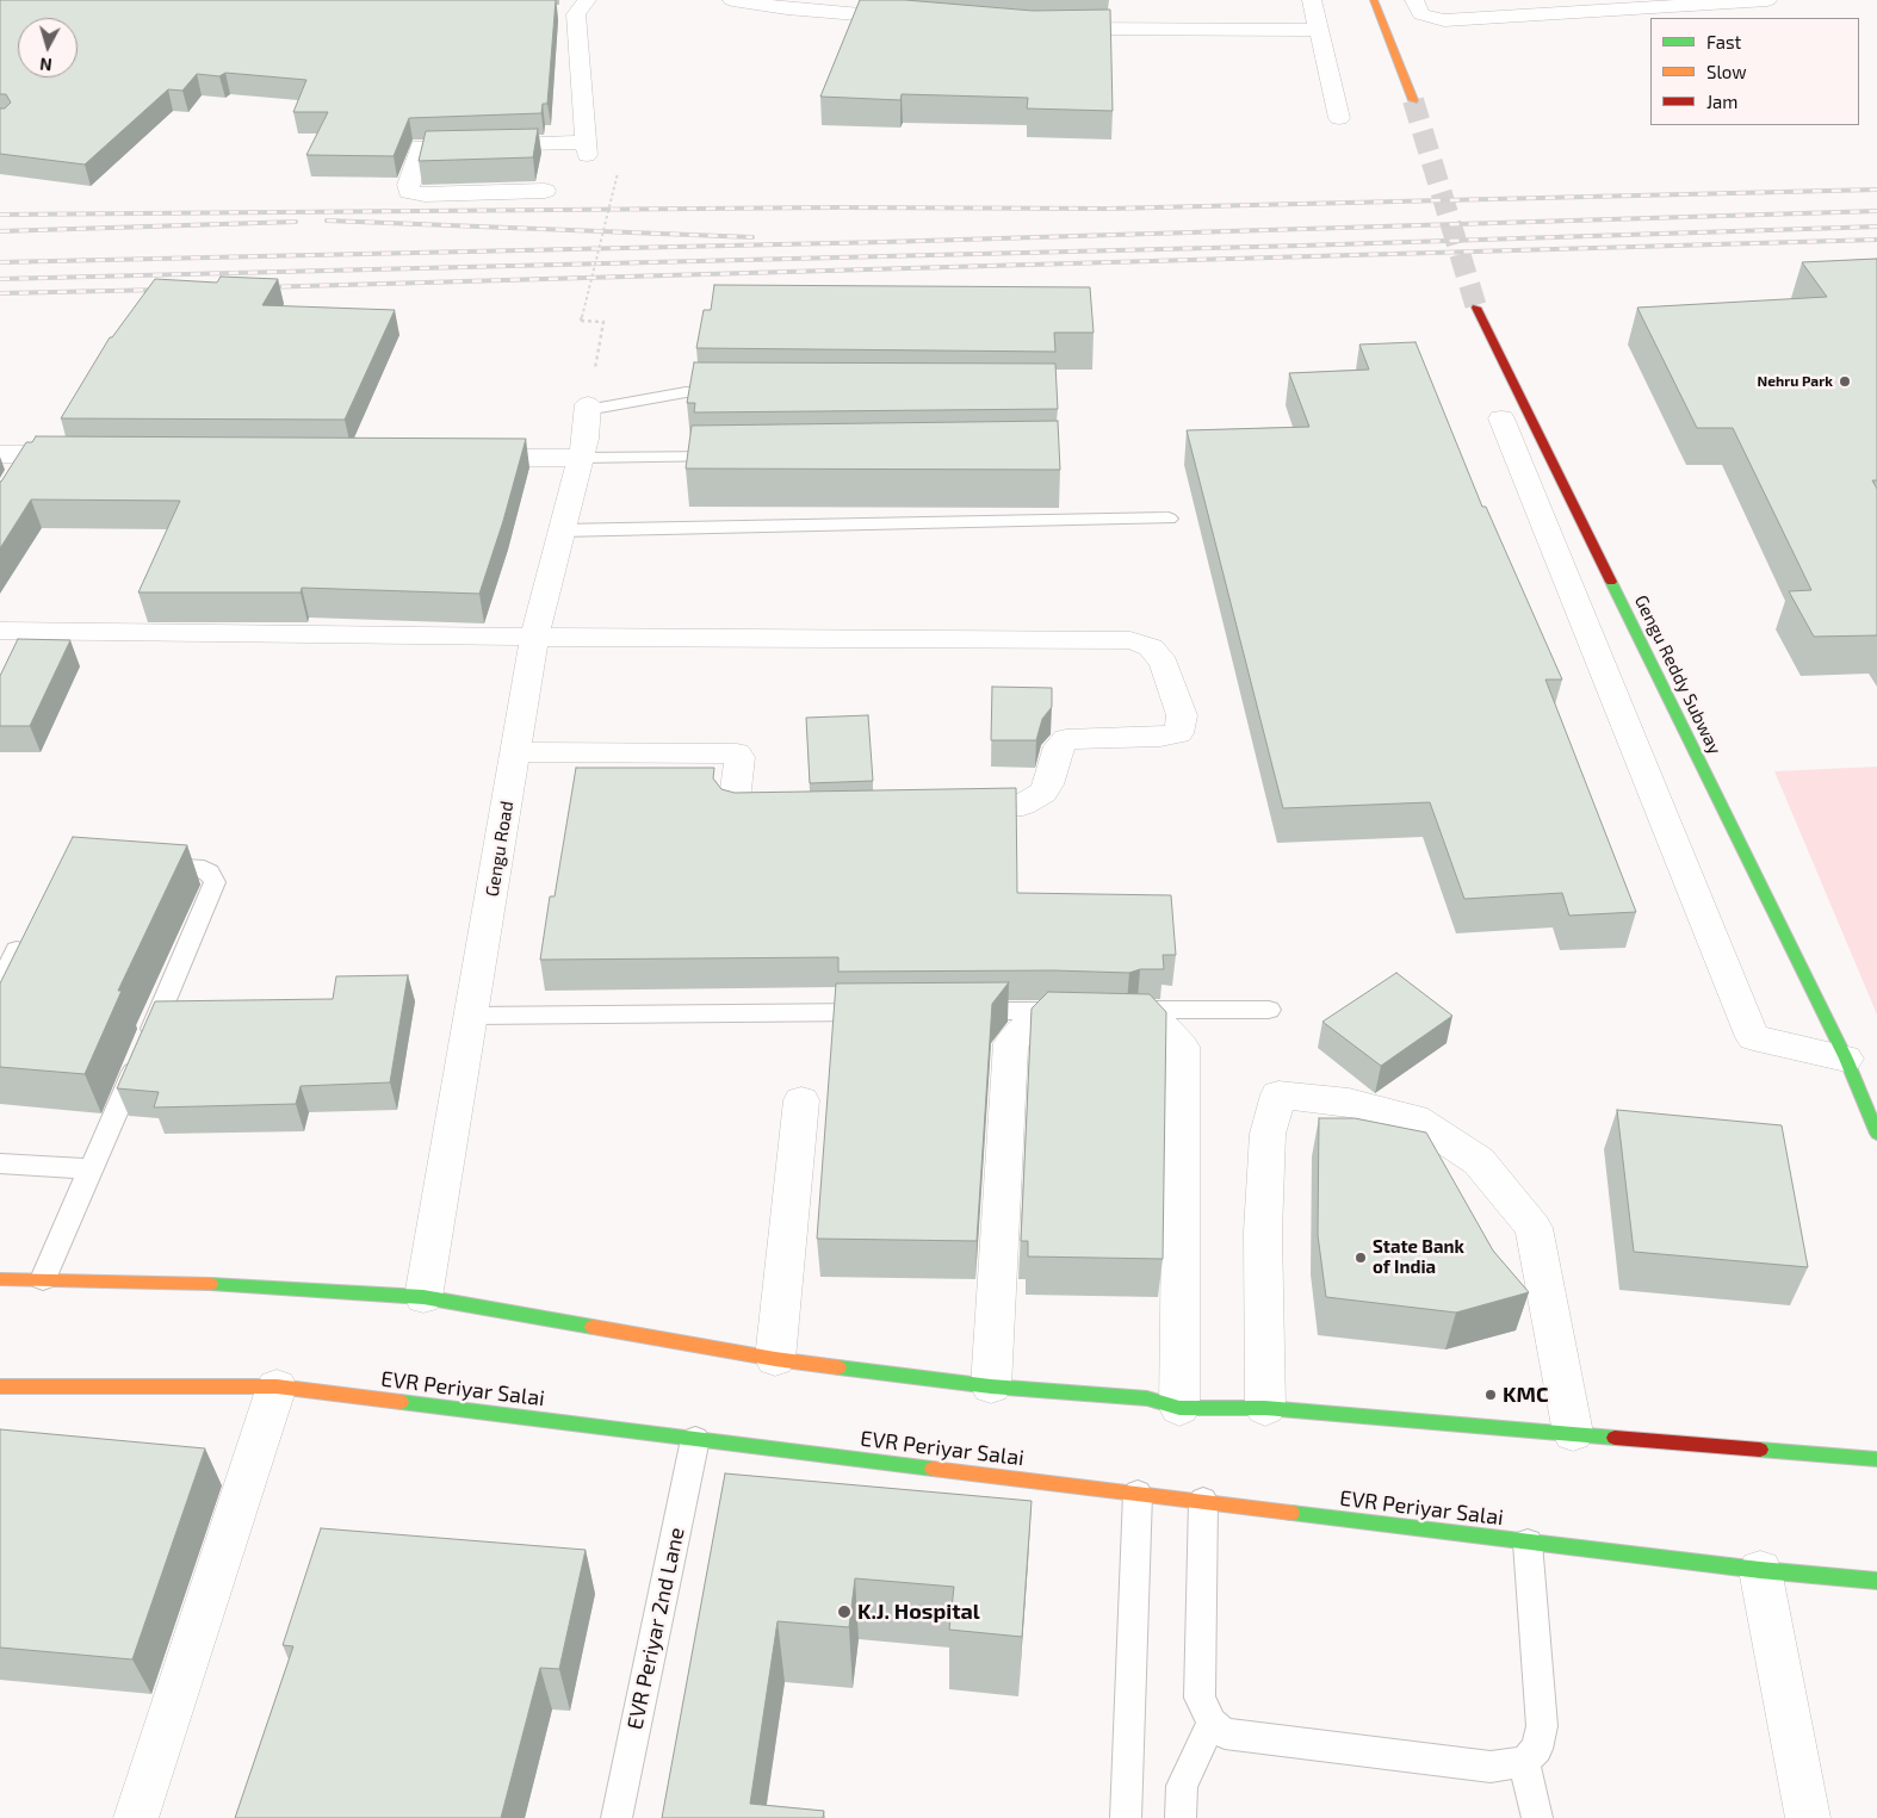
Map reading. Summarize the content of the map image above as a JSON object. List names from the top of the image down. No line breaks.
{"streets":{"main road":["Gengu Reddy Subway","EVR Periyar Salai"],"street":["Gengu Road"],"lane":["EVR Periyar 2nd Lane"]},"crossings":[["EVR Periyar Salai","EVR Periyar 2nd Lane"]],"places":["Nehru Park","State Bank of India","KMC","K.J. Hospital"],"legend":["Fast","Slow","Jam"],"north":"bottom"}
